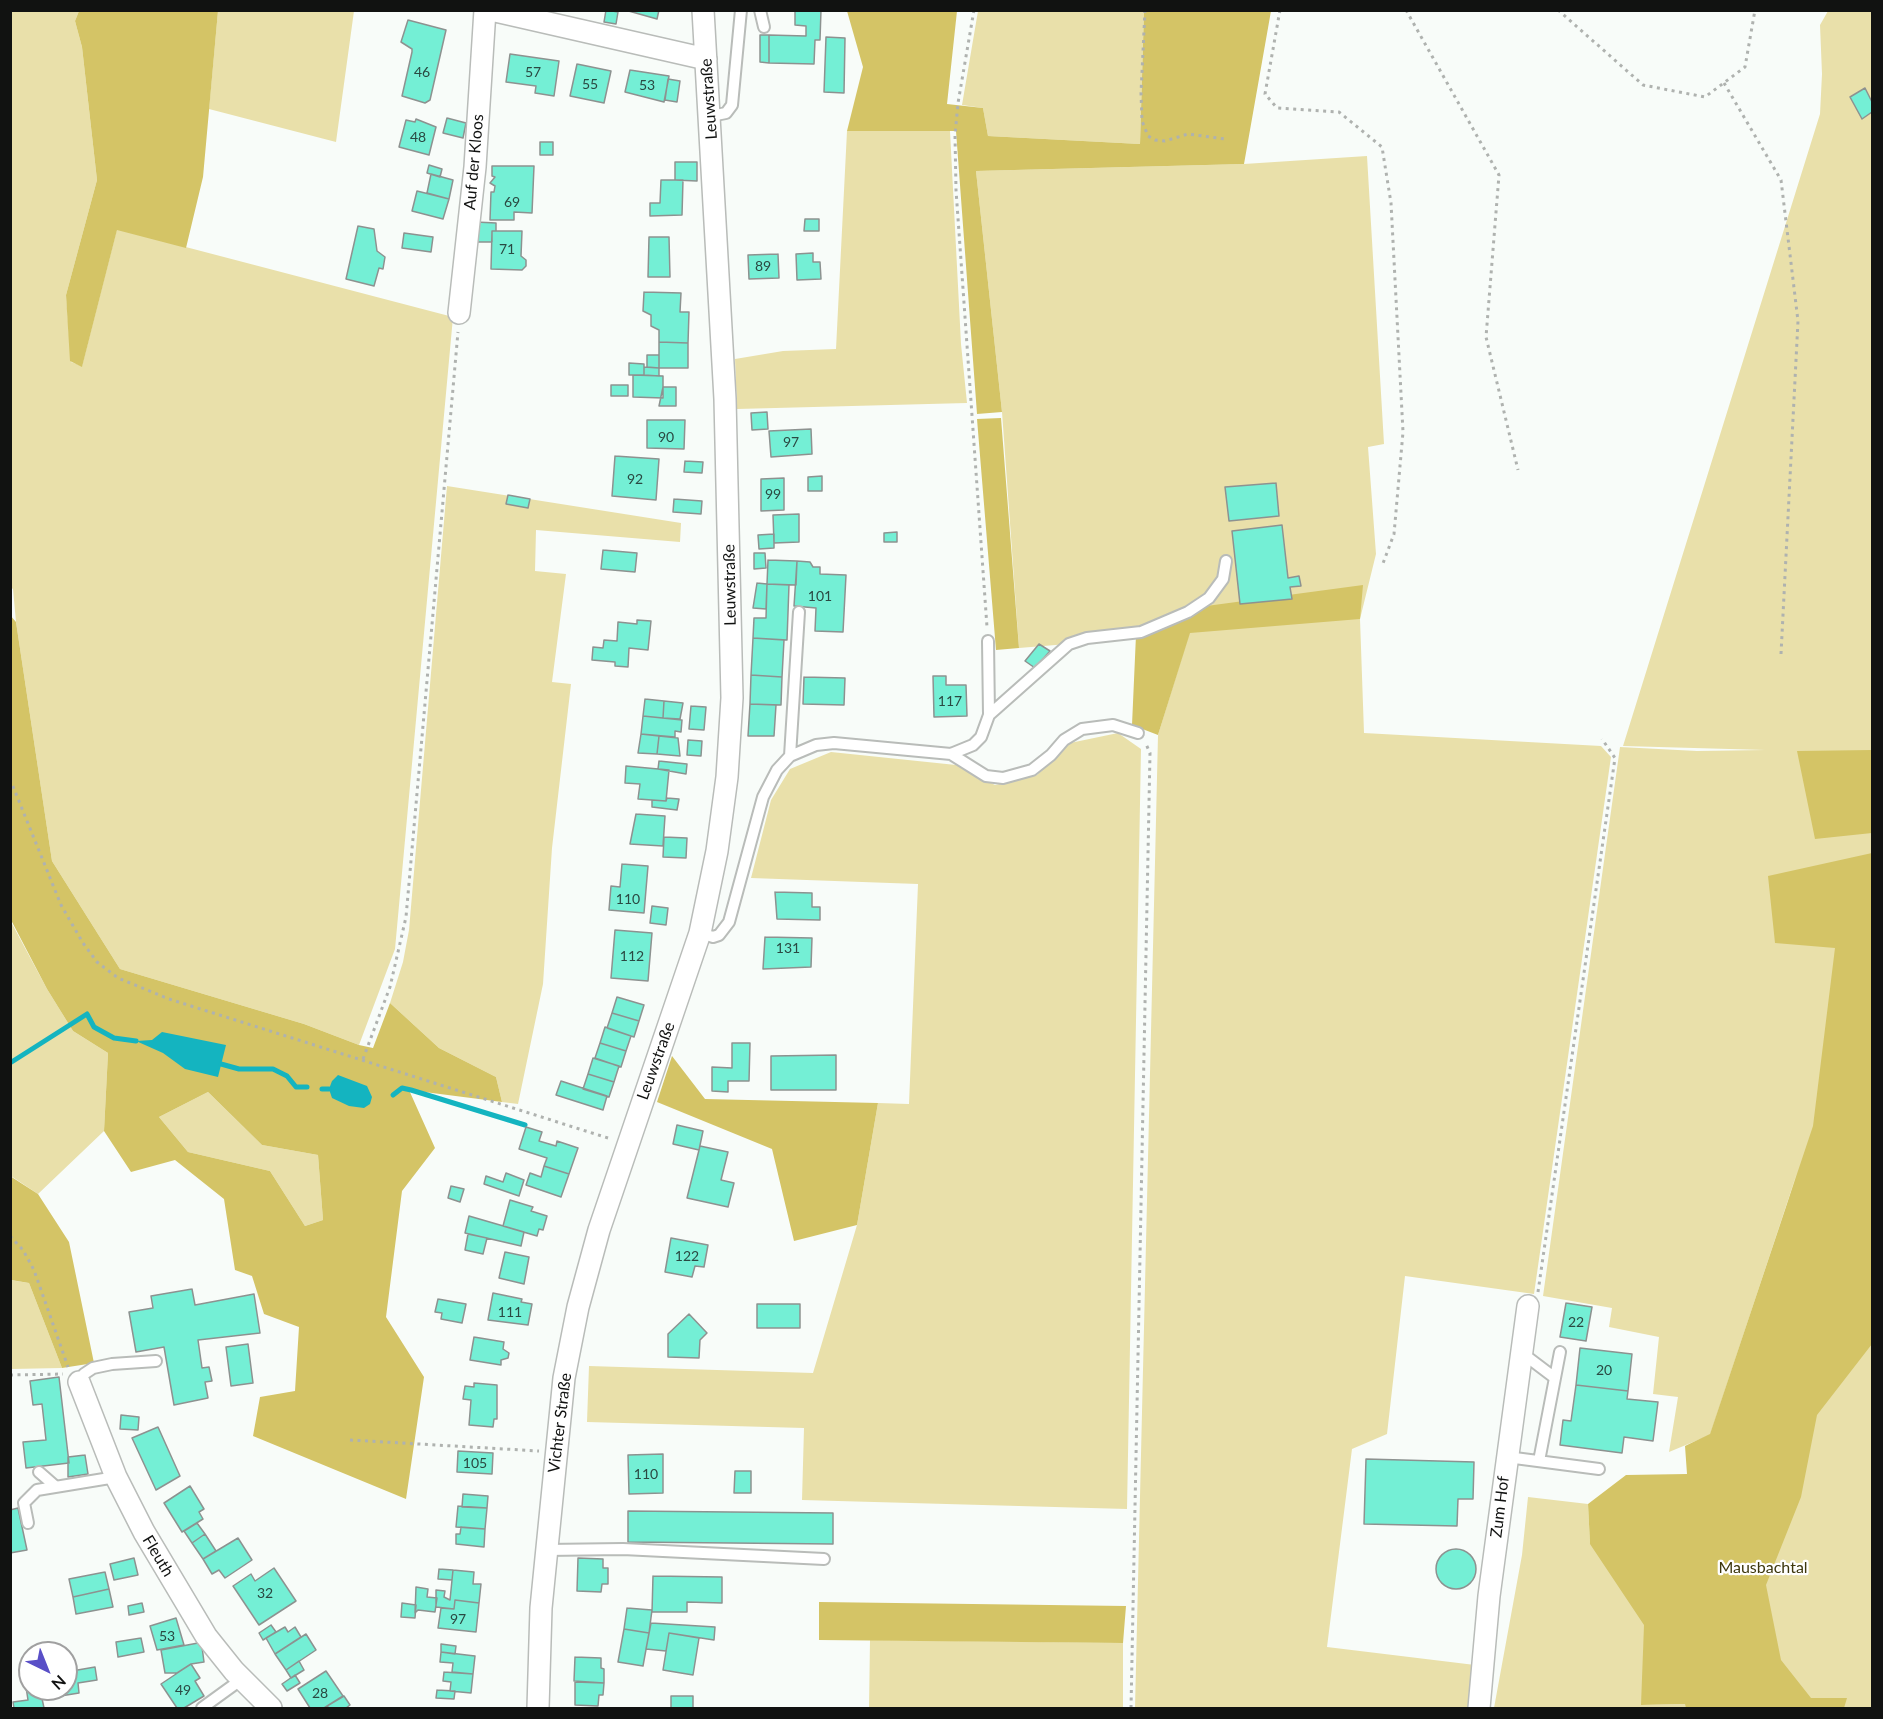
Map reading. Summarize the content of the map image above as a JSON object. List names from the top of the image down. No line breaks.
{"streets":{"street":["Leuwstraße","Auf der Kloos","Vichter Straße","Zum Hof","Fleuth"]},"crossings":[["Leuwstraße","Vichter Straße"]],"parks":["Mausbachtal"],"house_numbers":["46","57","55","53","48","69","71","89","90","97","92","99","101","117","110","131","112","122","111","22","20","105","110","32","97","53","49","28"],"north":"bottom right"}
